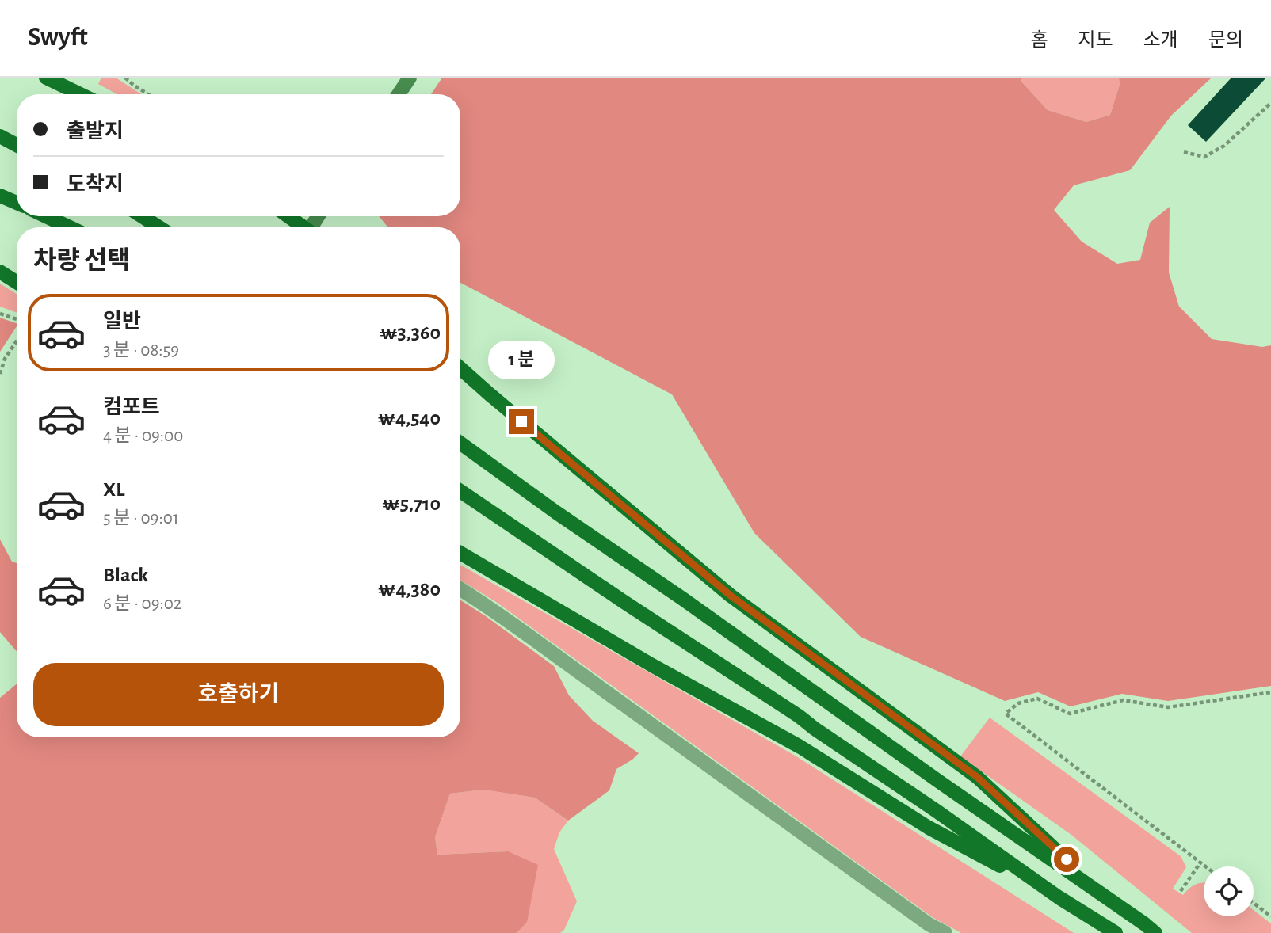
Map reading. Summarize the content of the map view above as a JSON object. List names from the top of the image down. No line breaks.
{"page":{"header":"Swyft","nav":["홈","지도","소개","문의"],"banner":["출발지","도착지"],"heading":"차량 선택","list":[{"name":"일반","note":"3 분 · 08:59","value":"₩3,360"},{"name":"컴포트","note":"4 분 · 09:00","value":"₩4,540"},{"name":"XL","note":"5 분 · 09:01","value":"₩5,710"},{"name":"Black","note":"6 분 · 09:02","value":"₩4,380"}],"bubble":"1 분","buttons":"호출하기"}}
